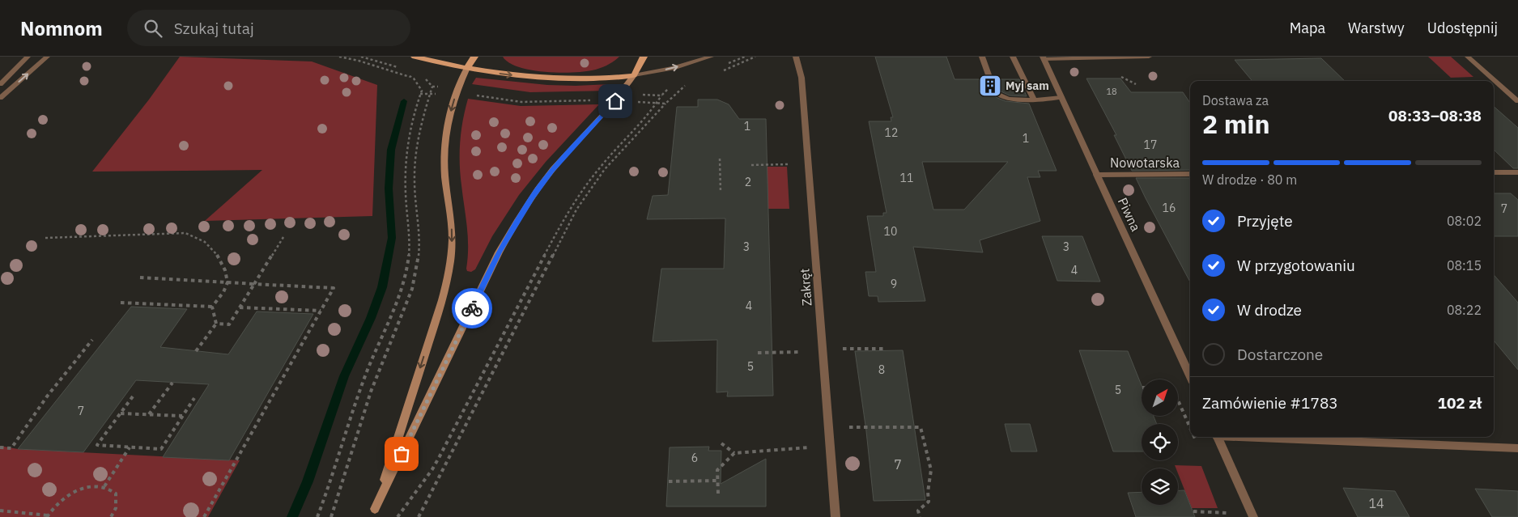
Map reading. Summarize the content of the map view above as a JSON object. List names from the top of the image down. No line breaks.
{"streets":{"street":["Nowotarska","Piwna","Zakręt"]},"crossings":[["Nowotarska","Piwna"]],"places":{"building":["Myj sam"]},"house_numbers":["18","1","12","1","17","11","2","16","7","10","3","3","4","9","4","5","8","5","7","6","7","14"],"north":"top right","page":{"header":"Nomnom","search":"Szukaj tutaj","nav":["Mapa","Warstwy","Udostępnij"],"heading":["2 min","Dostawa za","08:33–08:38"],"panel":["Zamówienie #1783","102 zł"],"bar":"W drodze · 80 m","list":[["Przyjęte","08:02"],["W przygotowaniu","08:15"],["W drodze","08:22"],"Dostarczone"]}}
